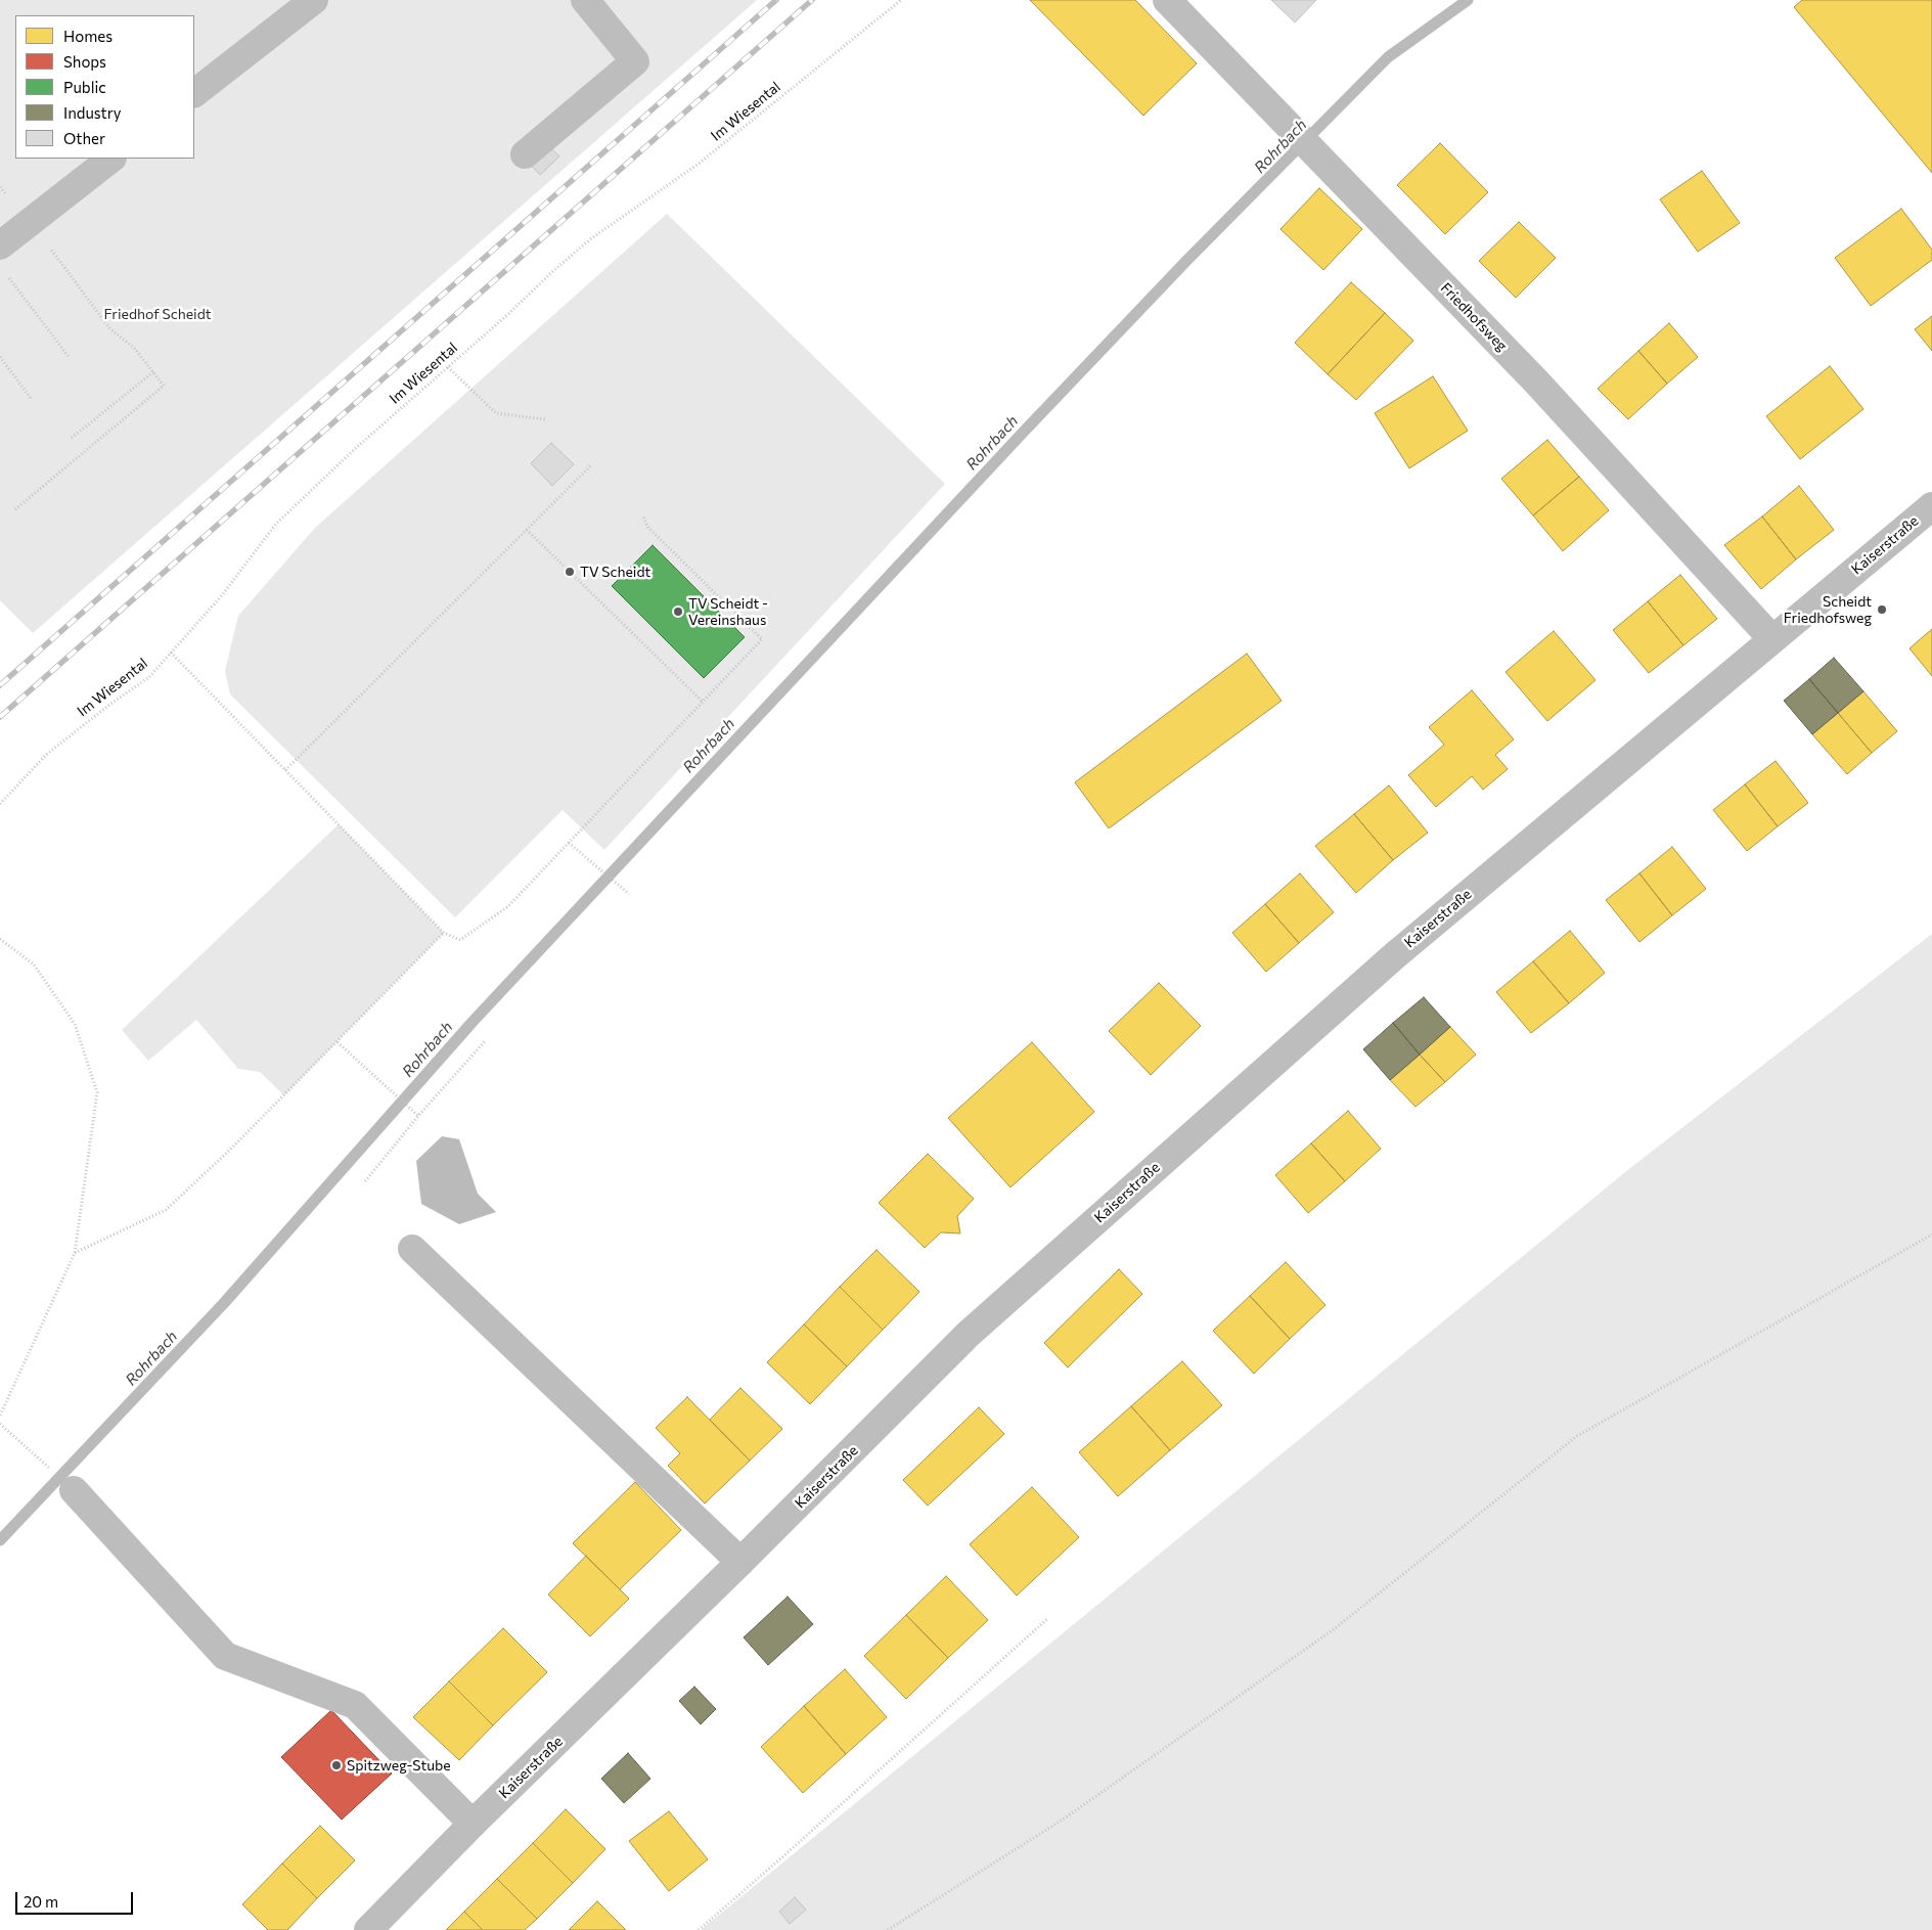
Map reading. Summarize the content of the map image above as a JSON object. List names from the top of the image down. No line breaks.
{"streets":{"main road":["Friedhofsweg","Kaiserstraße"],"path":["Im Wiesental"]},"crossings":[["Friedhofsweg","Kaiserstraße"]],"water":["Rohrbach"],"parks":["Friedhof Scheidt"],"places":["TV Scheidt","Scheidt Friedhofsweg","TV Scheidt - Vereinshaus","Spitzweg-Stube"],"legend":["Homes","Shops","Public","Industry","Other"],"scale_bar":"20 m"}
